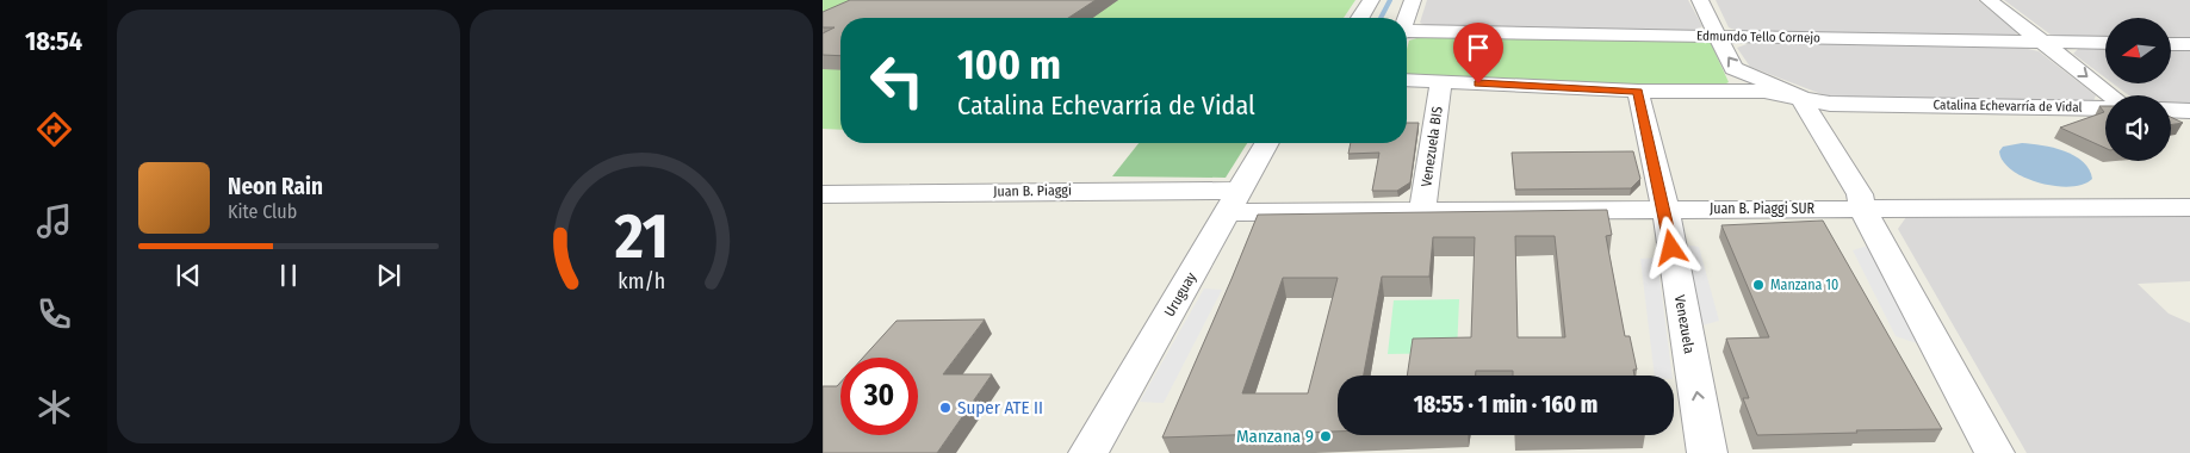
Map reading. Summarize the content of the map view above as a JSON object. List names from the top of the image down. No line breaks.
{"streets":{"street":["Edmundo Tello Cornejo","Catalina Echevarría de Vidal","Venezuela BIS","Juan B. Piaggi","Juan B. Piaggi SUR","Uruguay","Venezuela"]},"crossings":[["Venezuela BIS","Juan B. Piaggi SUR"],["Juan B. Piaggi","Juan B. Piaggi SUR"],["Juan B. Piaggi","Uruguay"],["Juan B. Piaggi SUR","Uruguay"],["Juan B. Piaggi SUR","Venezuela"]],"places":["Manzana 10","Super ATE II","Manzana 9"],"north":"left","page":{"tabs":"18:54","turn":["100 m","Catalina Echevarría de Vidal"],"song":["Neon Rain","Kite Club"],"limit":"30","trip":"18:55 · 1 min · 160 m","gauge":["21","km/h"]}}
